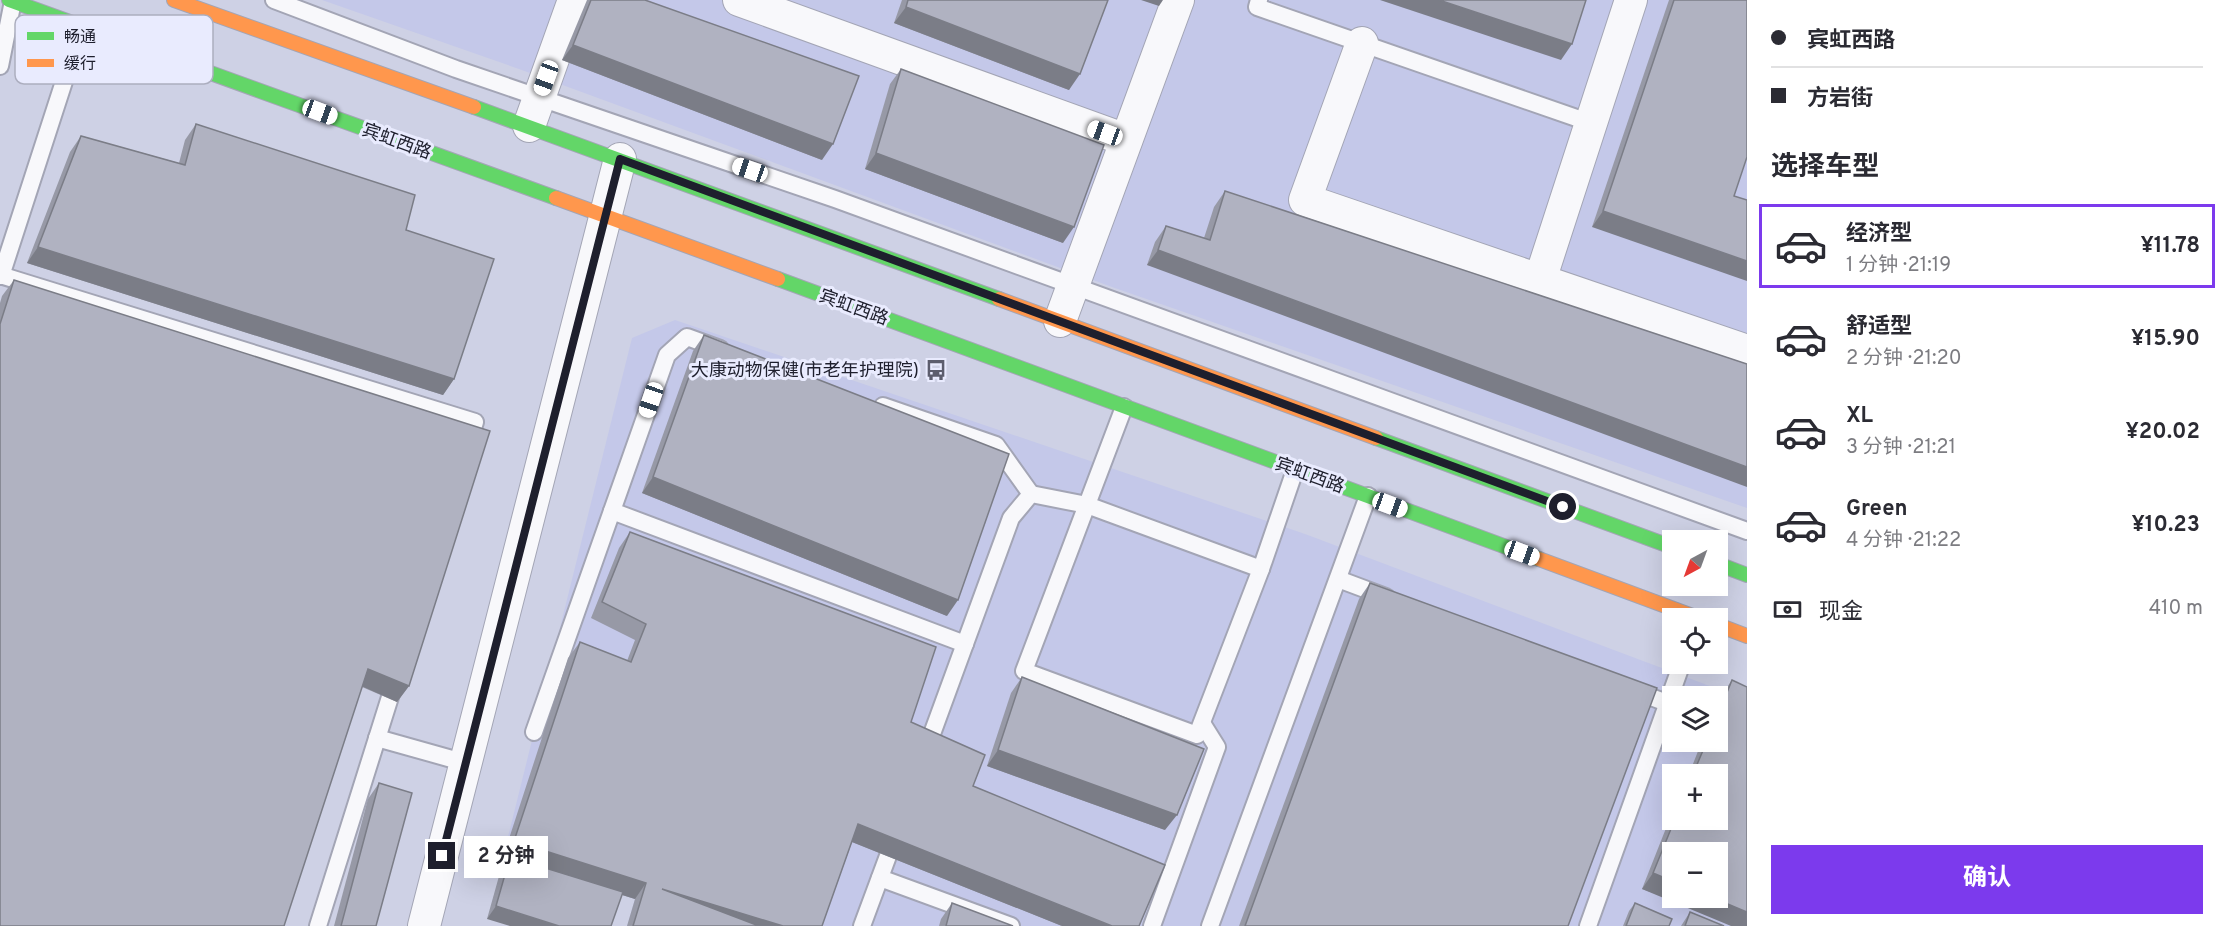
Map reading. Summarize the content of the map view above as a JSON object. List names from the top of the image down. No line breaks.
{"streets":{"main road":["宾虹西路"]},"places":{"bus stop":["大康动物保健(市老年护理院)"]},"legend":["畅通","缓行"],"north":"bottom left","page":{"banner":["宾虹西路","方岩街"],"heading":"选择车型","list":[{"name":"经济型","note":"1 分钟 · 21:19","value":"¥11.78"},{"name":"舒适型","note":"2 分钟 · 21:20","value":"¥15.90"},{"name":"XL","note":"3 分钟 · 21:21","value":"¥20.02"},{"name":"Green","note":"4 分钟 · 21:22","value":"¥10.23"}],"map_buttons":["+","−"],"pay":["现金","410 m"],"buttons":"确认","bubble":"2 分钟"}}
